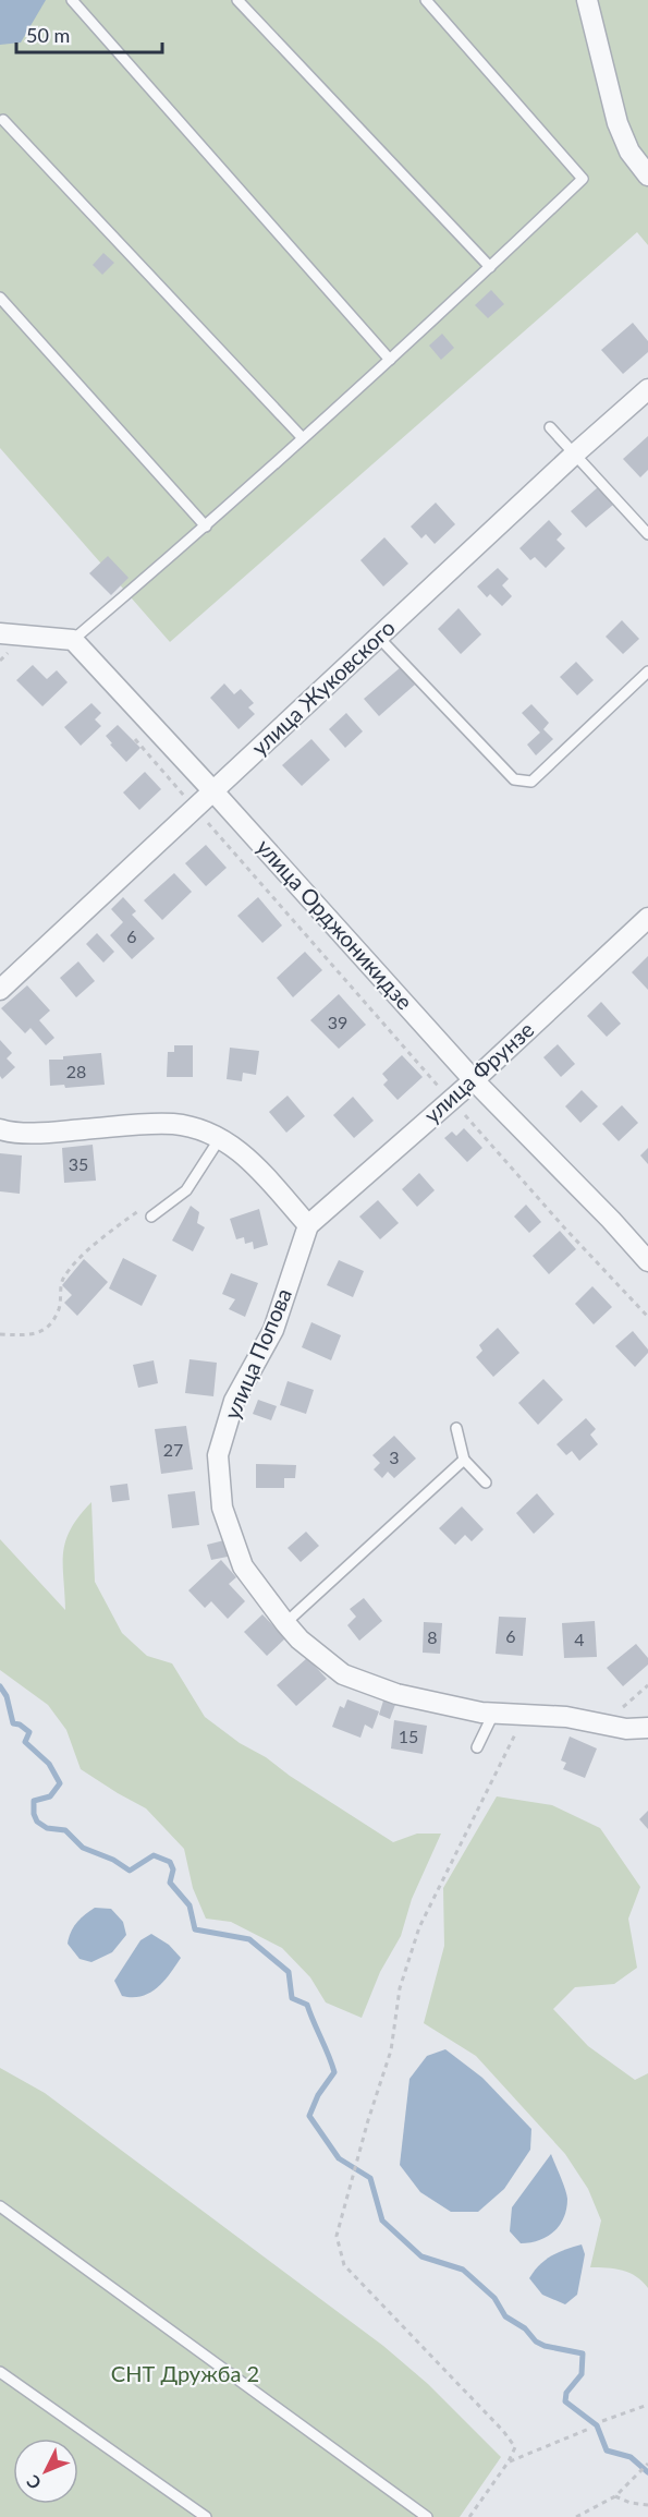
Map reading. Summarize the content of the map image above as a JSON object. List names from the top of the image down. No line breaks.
{"streets":{"street":["улица Жуковского","улица Орджоникидзе","улица Фрунзе","улица Попова"]},"crossings":[["улица Жуковского","улица Орджоникидзе"],["улица Орджоникидзе","улица Фрунзе"],["улица Фрунзе","улица Попова"]],"parks":["СНТ Дружба 2"],"house_numbers":["6","39","28","35","27","3","6","8","4","15"],"scale_bar":"50 m","north":"bottom left"}
